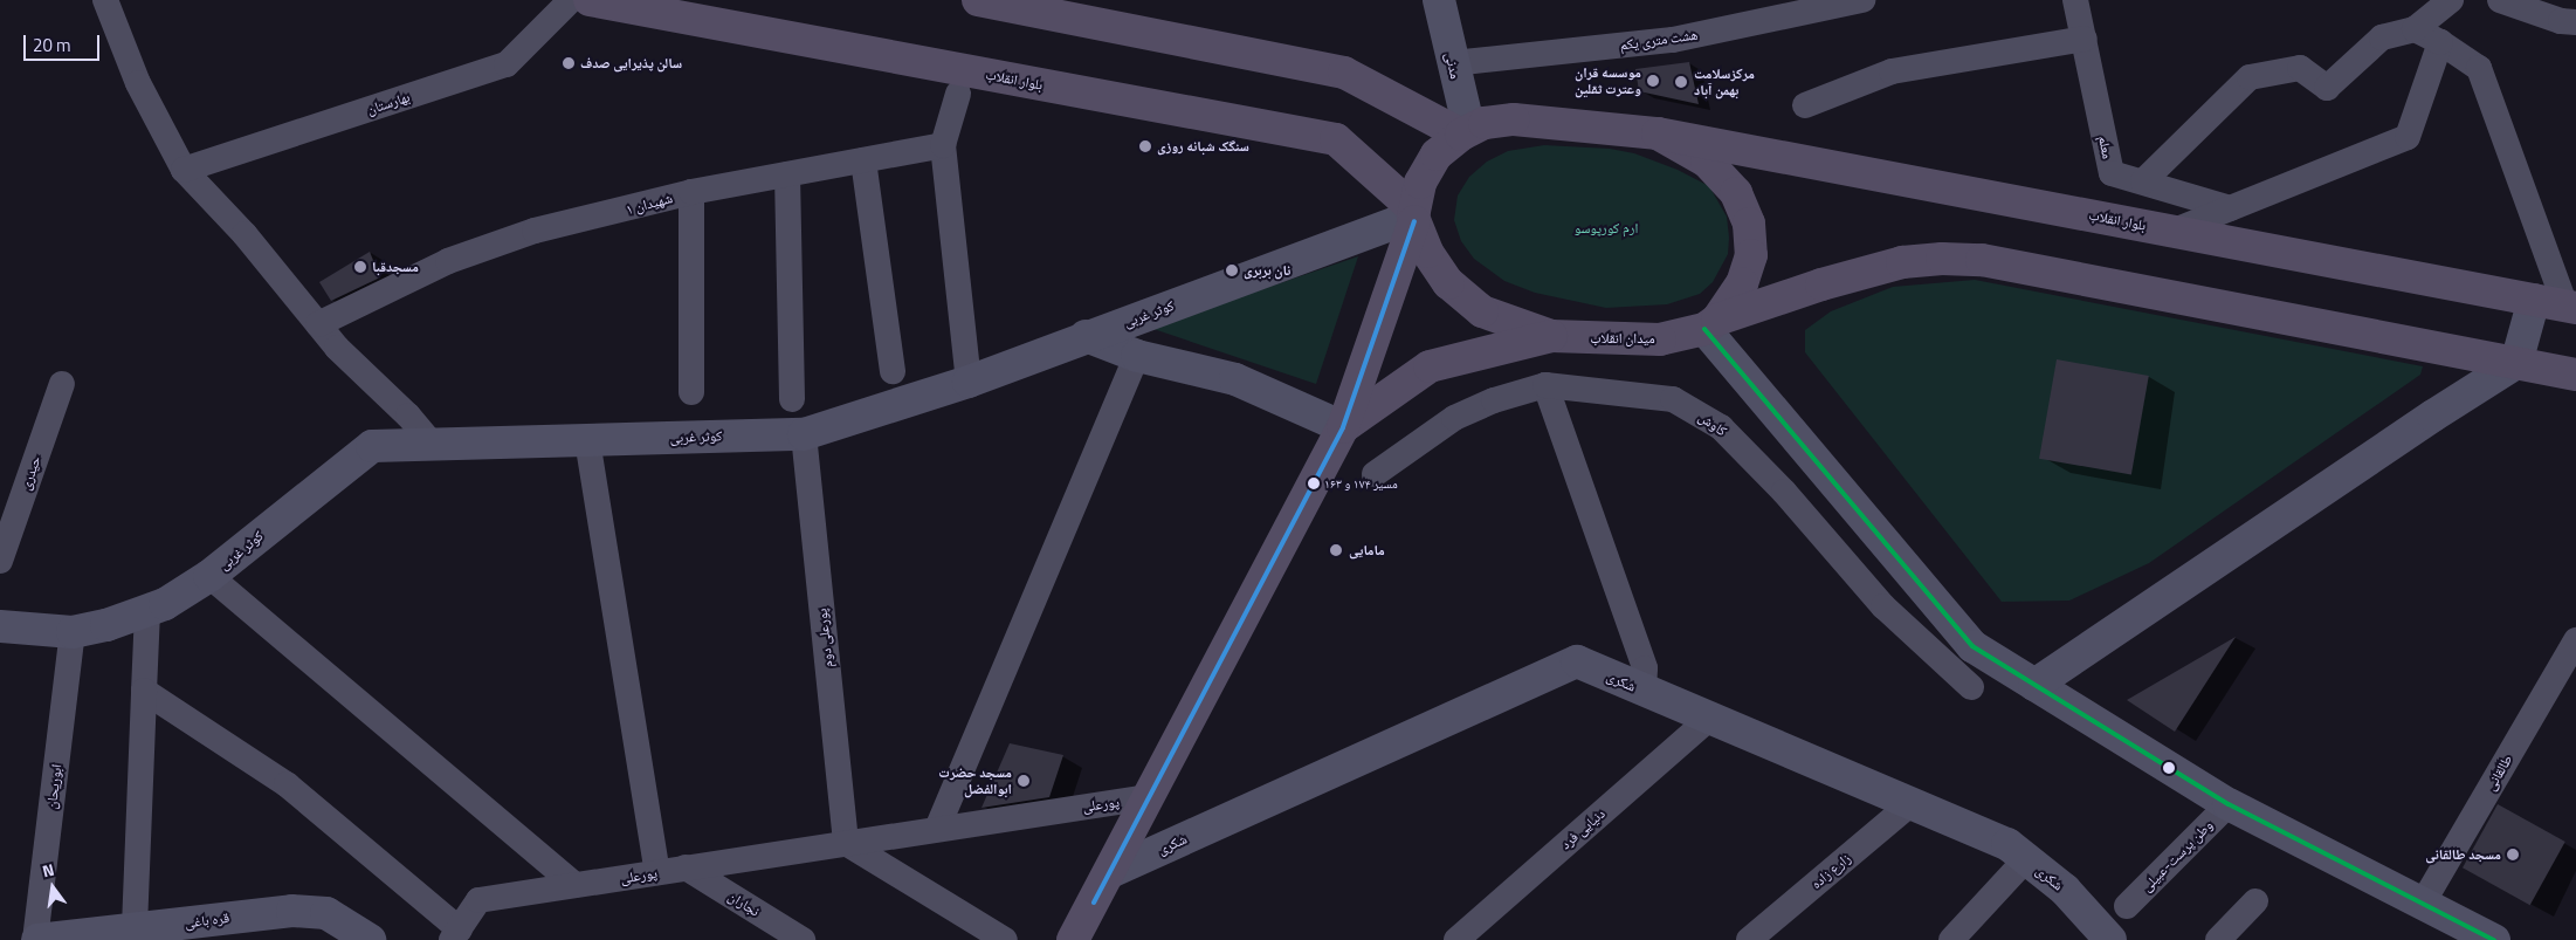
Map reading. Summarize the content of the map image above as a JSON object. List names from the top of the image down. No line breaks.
{"streets":{"main road":["بلوار انقلاب","میدان انقلاب"],"street":["هشت متری یکم","مدنی","بهارستان","معلم","شهیدان ۱","کوثر غربی","کاوش","حیدری","پورعلی دوم","شکری","طالقانی","ابوریحان","پورعلی","دنیایی فرد","وطن پرست-عبیلی","زارع زاده","نجاران","قره باغی"]},"crossings":[["هشت متری یکم","مدنی"],["بلوار انقلاب","کوثر غربی"],["بلوار انقلاب","میدان انقلاب"],["کوثر غربی","میدان انقلاب"],["کوثر غربی","پورعلی دوم"],["کوثر غربی","ابوریحان"],["پورعلی دوم","پورعلی"],["شکری","دنیایی فرد"],["شکری","زارع زاده"],["ابوریحان","قره باغی"],["پورعلی","نجاران"]],"parks":["ارم کورپوسو"],"places":["سالن پذیرایی صدف","موسسه قران وعترت ثقلین","مرکزسلامت بهمن آباد","سنگک شبانه روزی","مسجدقبا","نان بربری","مسیر ۱۷۴ و ۱۶۳","مامایی","مسجد حضرت ابوالفضل","مسجد طالقانی"],"scale_bar":"20 m","north":"top"}
